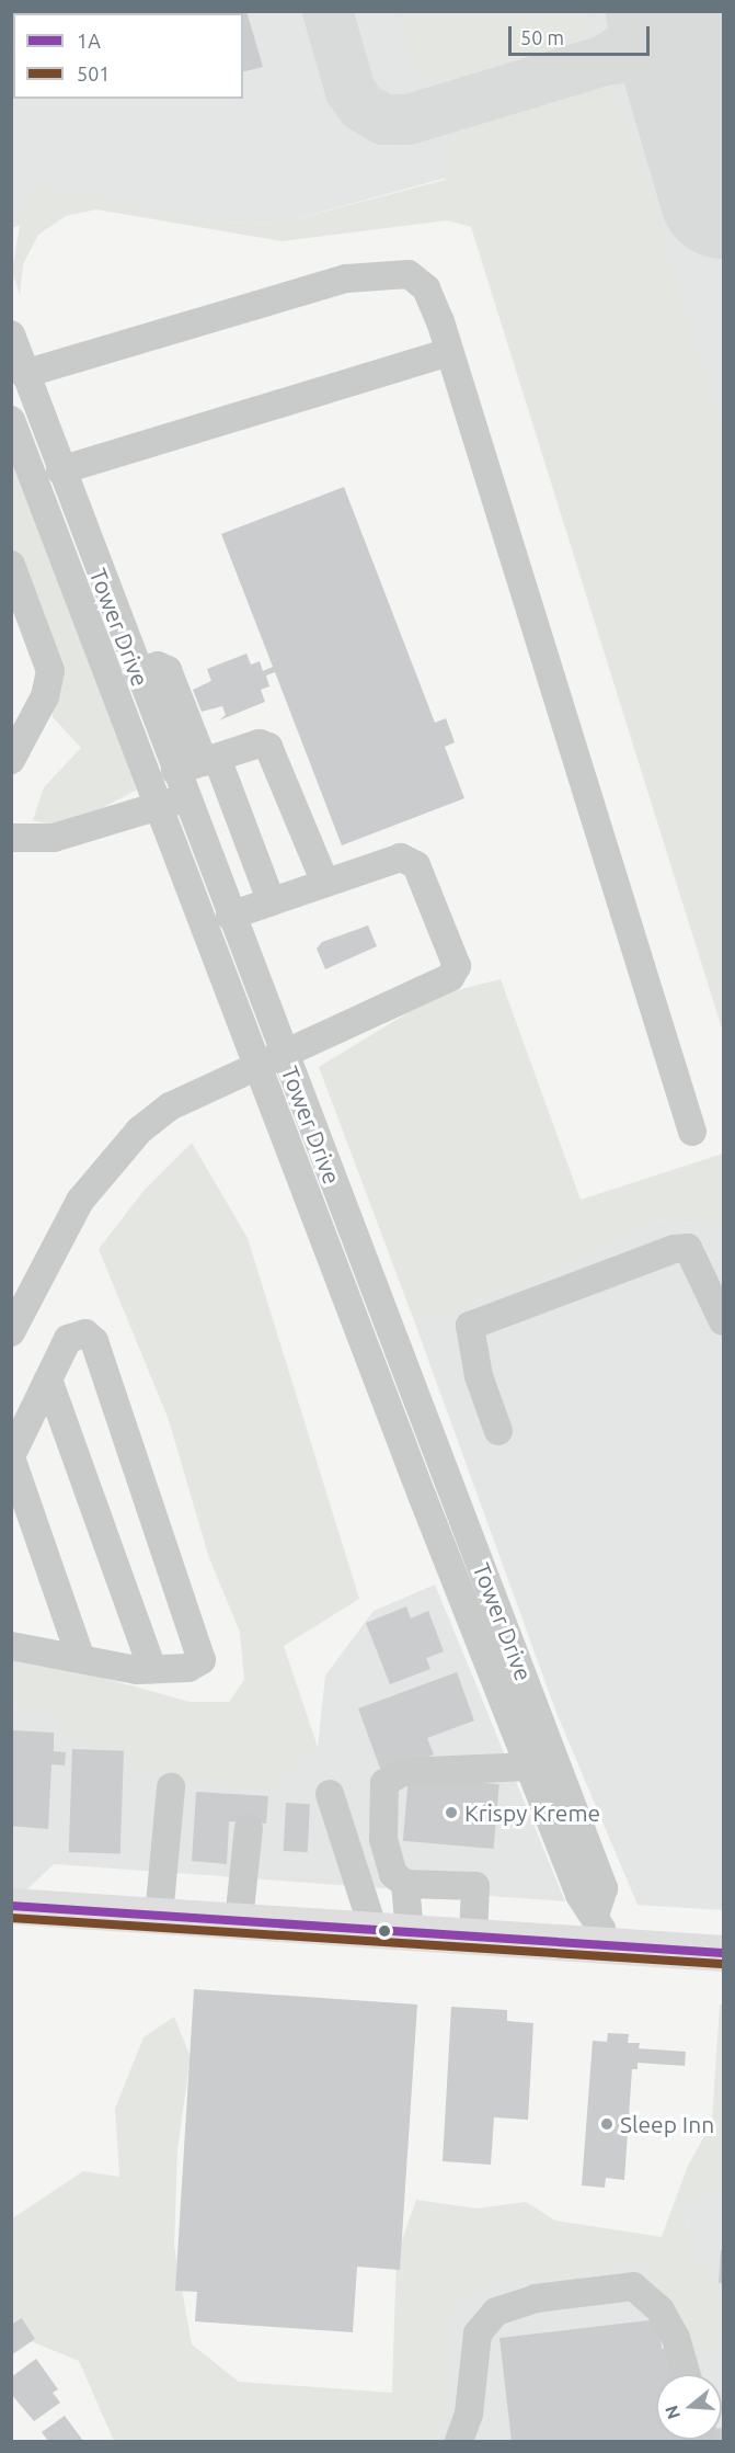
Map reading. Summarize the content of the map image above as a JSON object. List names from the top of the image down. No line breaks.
{"streets":{"street":["Tower Drive"]},"places":["Krispy Kreme","Sleep Inn"],"lines":["transit line 1A","transit line 501"],"legend":["1A","501"],"scale_bar":"50 m","north":"left"}
